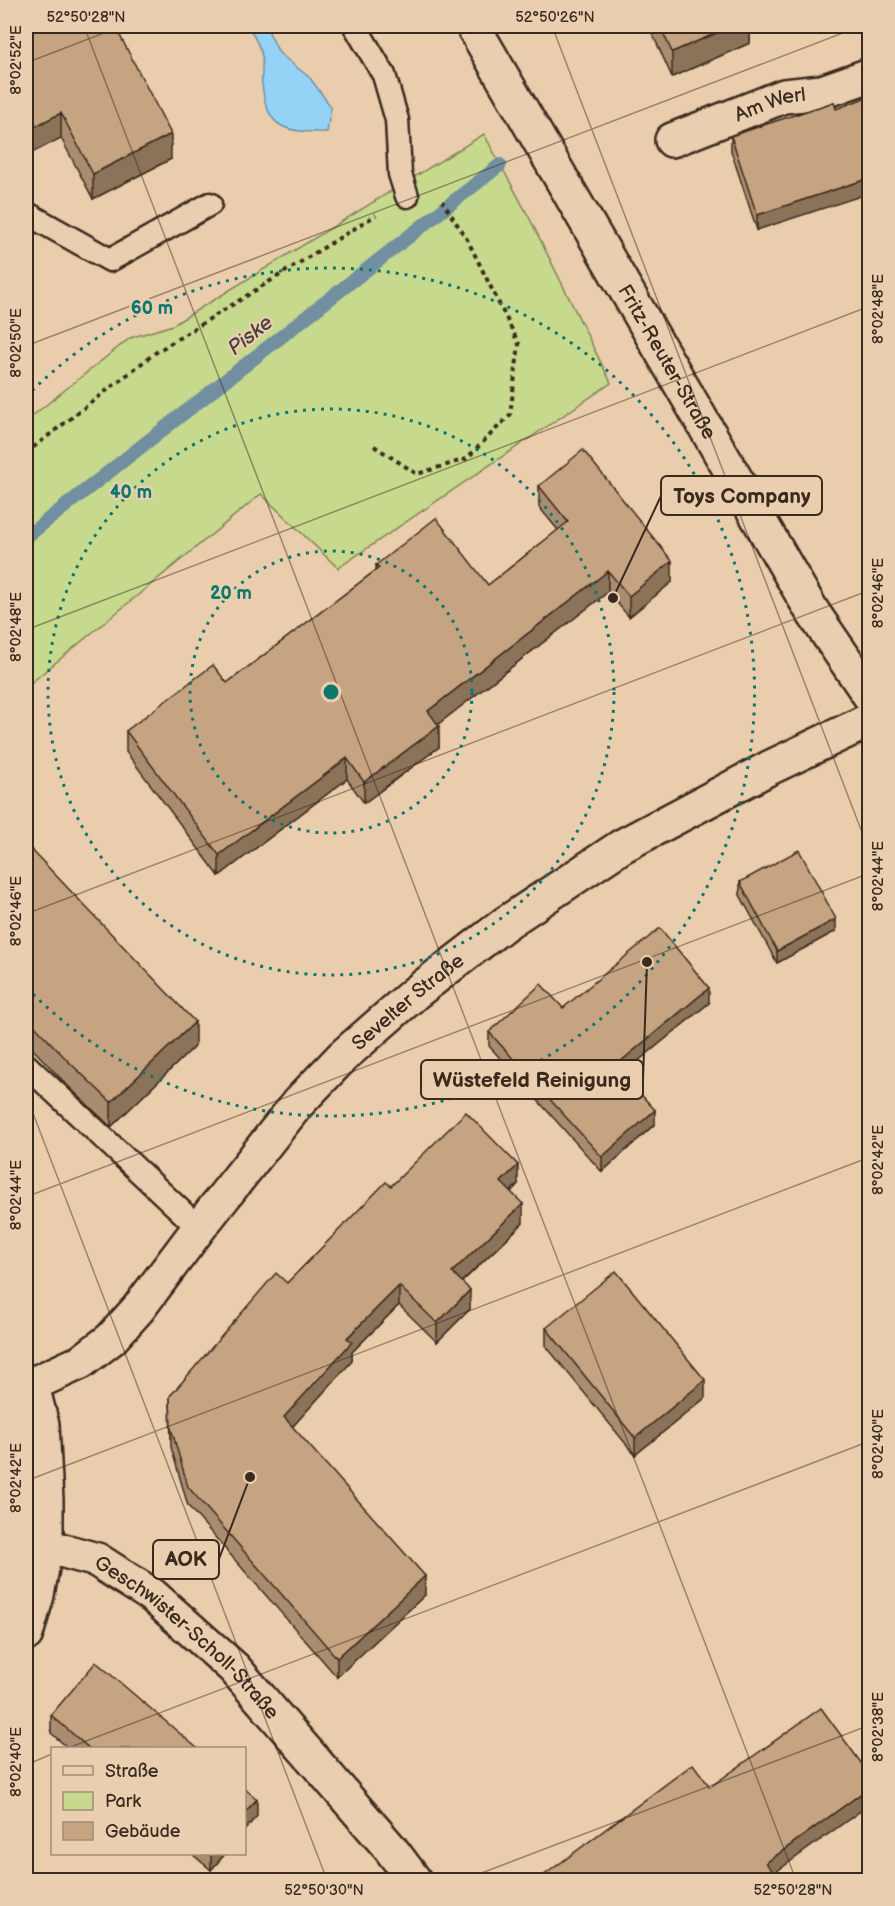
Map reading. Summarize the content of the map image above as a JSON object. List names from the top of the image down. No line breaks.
{"streets":{"street":["Am Werl","Fritz-Reuter-Straße","Sevelter Straße","Geschwister-Scholl-Straße"]},"water":["Piske"],"places":["Toys Company","Wüstefeld Reinigung","AOK"],"legend":["Straße","Park","Gebäude"],"coordinates":["52°50'28\"N","52°50'26\"N","8°02'52\"E","8°02'48\"E","8°02'50\"E","8°02'46\"E","8°02'44\"E","8°02'42\"E","8°02'40\"E","8°02'38\"E","52°50'30\"N"],"rings":["60 m","40 m","20 m"]}
